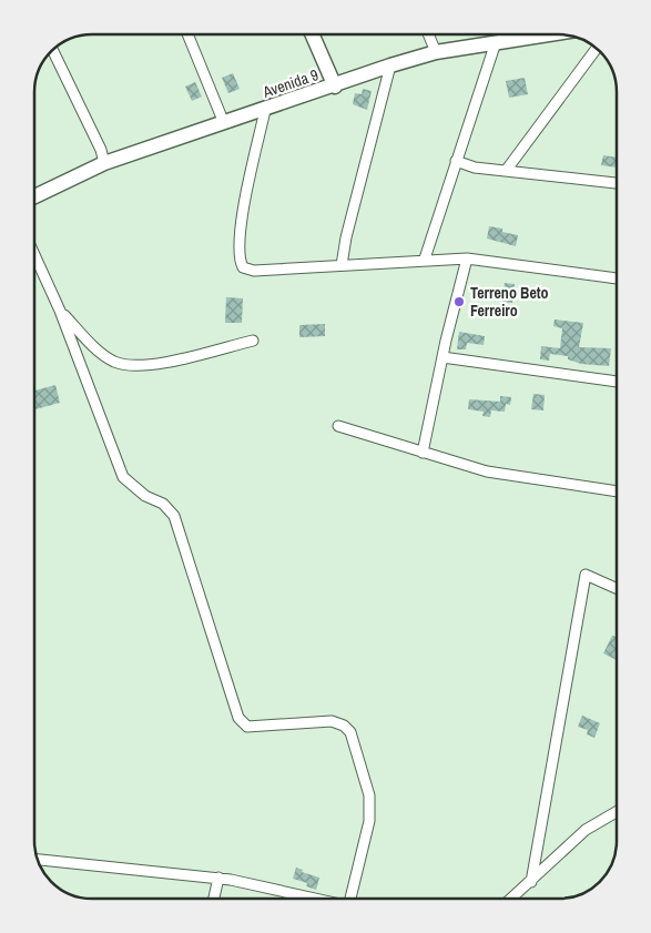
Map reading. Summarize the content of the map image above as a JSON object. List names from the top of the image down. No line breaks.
{"streets":{"main road":["Avenida 9"]},"places":["Terreno Beto Ferreiro"]}
